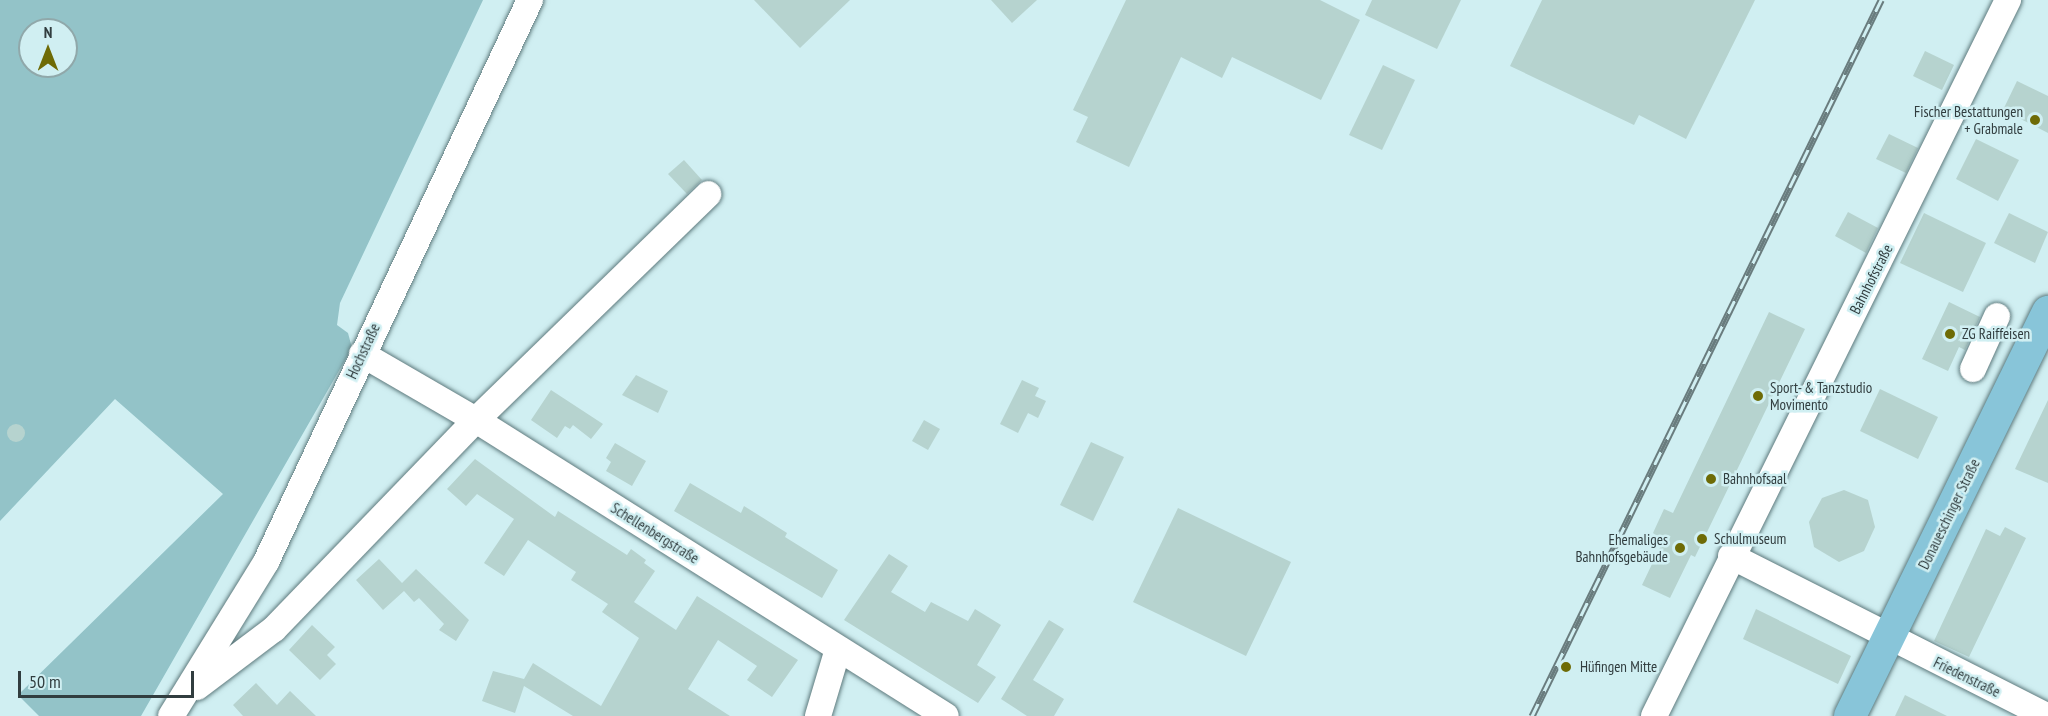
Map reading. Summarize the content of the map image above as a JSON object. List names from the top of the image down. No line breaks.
{"streets":{"main road":["Donaueschinger Straße"],"street":["Bahnhofstraße","Hochstraße","Schellenbergstraße","Friedenstraße"]},"crossings":[["Hochstraße","Schellenbergstraße"],["Donaueschinger Straße","Friedenstraße"]],"places":["Fischer Bestattungen + Grabmale","ZG Raiffeisen","Sport- & Tanzstudio Movimento","Bahnhofsaal","Schulmuseum","Ehemaliges Bahnhofsgebäude","Hüfingen Mitte"],"scale_bar":"50 m","north":"top"}
